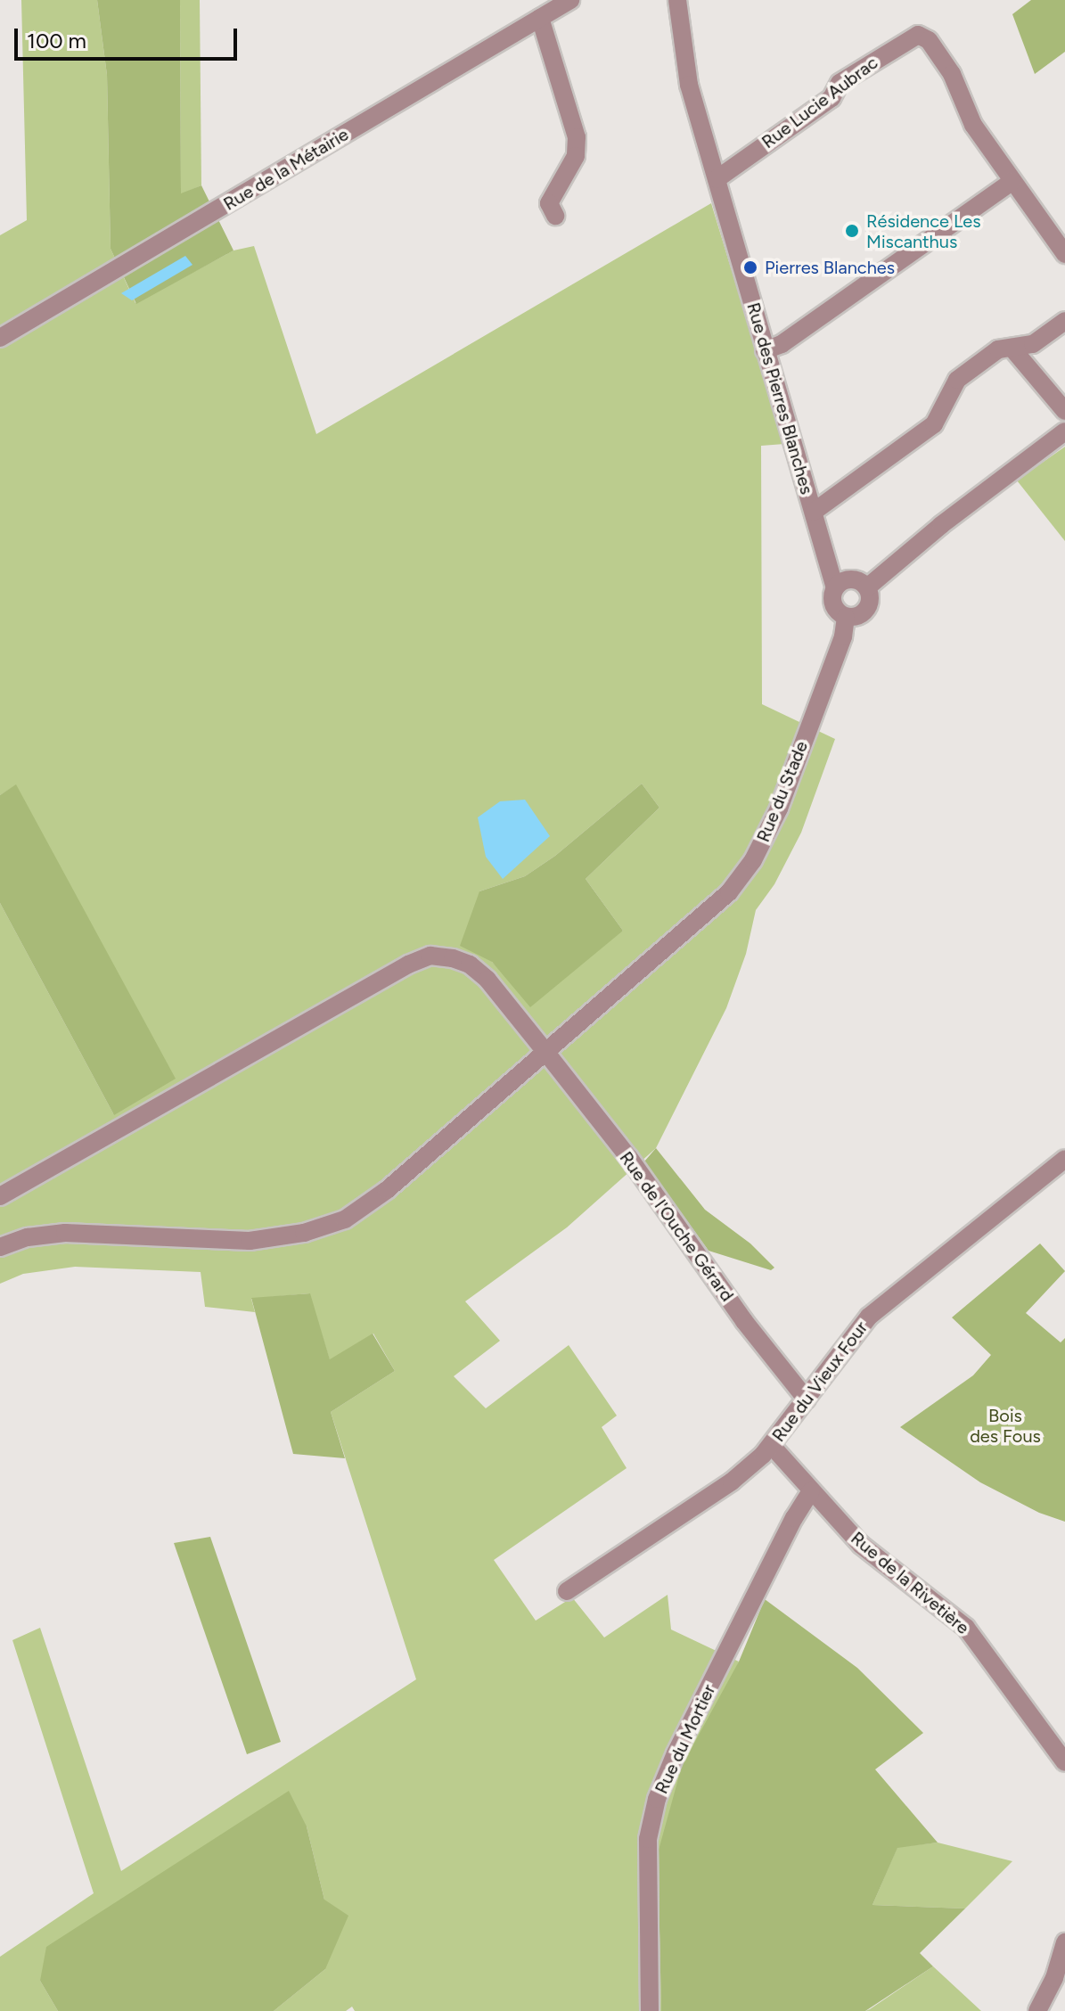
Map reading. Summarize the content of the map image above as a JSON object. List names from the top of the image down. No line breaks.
{"streets":{"street":["Rue Lucie Aubrac","Rue de la Métairie","Rue des Pierres Blanches","Rue du Stade","Rue de l'Ouche Gérard","Rue du Vieux Four","Rue de la Rivetière","Rue du Mortier"]},"crossings":[["Rue Lucie Aubrac","Rue des Pierres Blanches"],["Rue des Pierres Blanches","Rue du Stade"],["Rue du Stade","Rue de l'Ouche Gérard"],["Rue de l'Ouche Gérard","Rue du Vieux Four"],["Rue du Vieux Four","Rue de la Rivetière"],["Rue de la Rivetière","Rue du Mortier"]],"parks":["Bois des Fous"],"places":["Résidence Les Miscanthus","Pierres Blanches"],"scale_bar":"100 m"}
